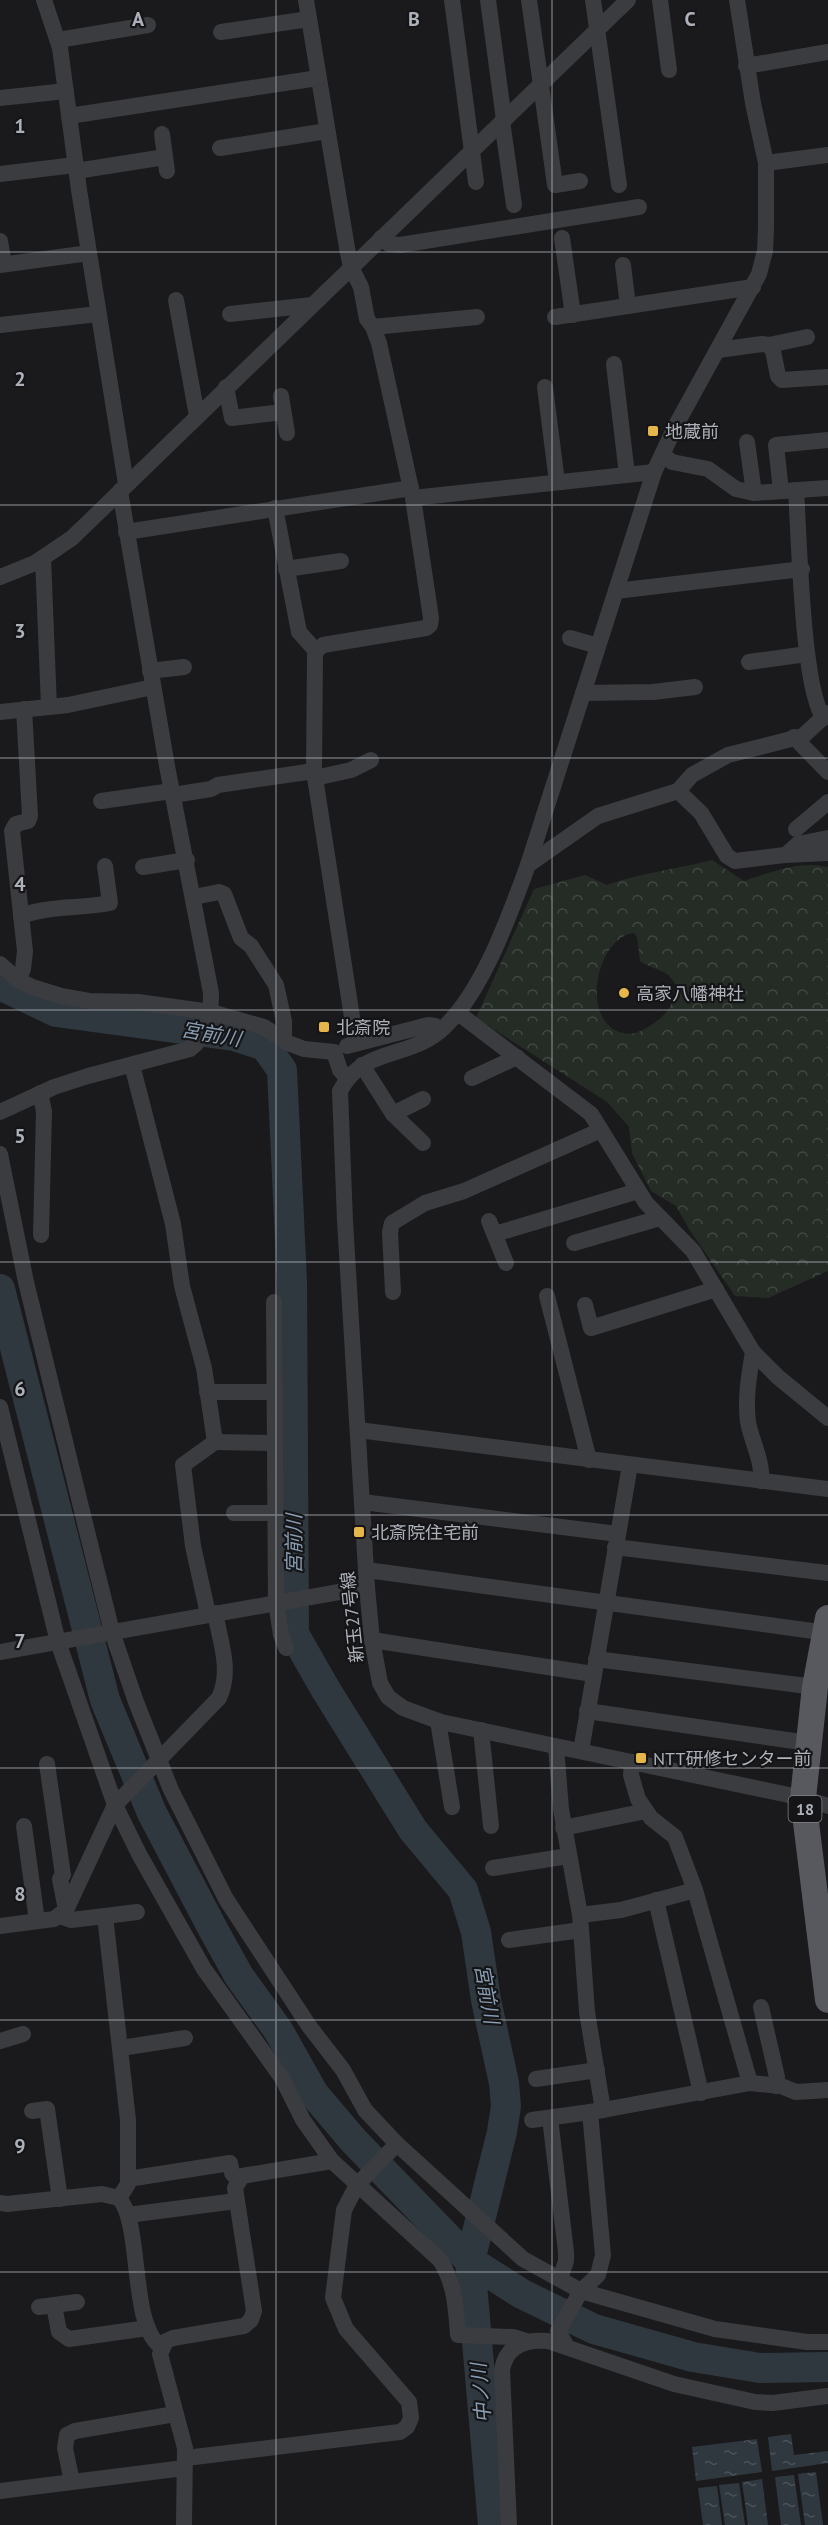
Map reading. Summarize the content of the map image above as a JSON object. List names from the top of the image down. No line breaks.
{"streets":{"main road":["18"],"street":["新玉27号線"]},"crossings":[["新玉27号線","18"]],"water":["宮前川","中ノ川"],"places":{"transit":["地蔵前","北斎院","北斎院住宅前","NTT研修センター前"],"other":["高家八幡神社"]},"grid":{"columns":["A","B","C"],"rows":["1","2","3","4","5","6","7","8","9"]}}
